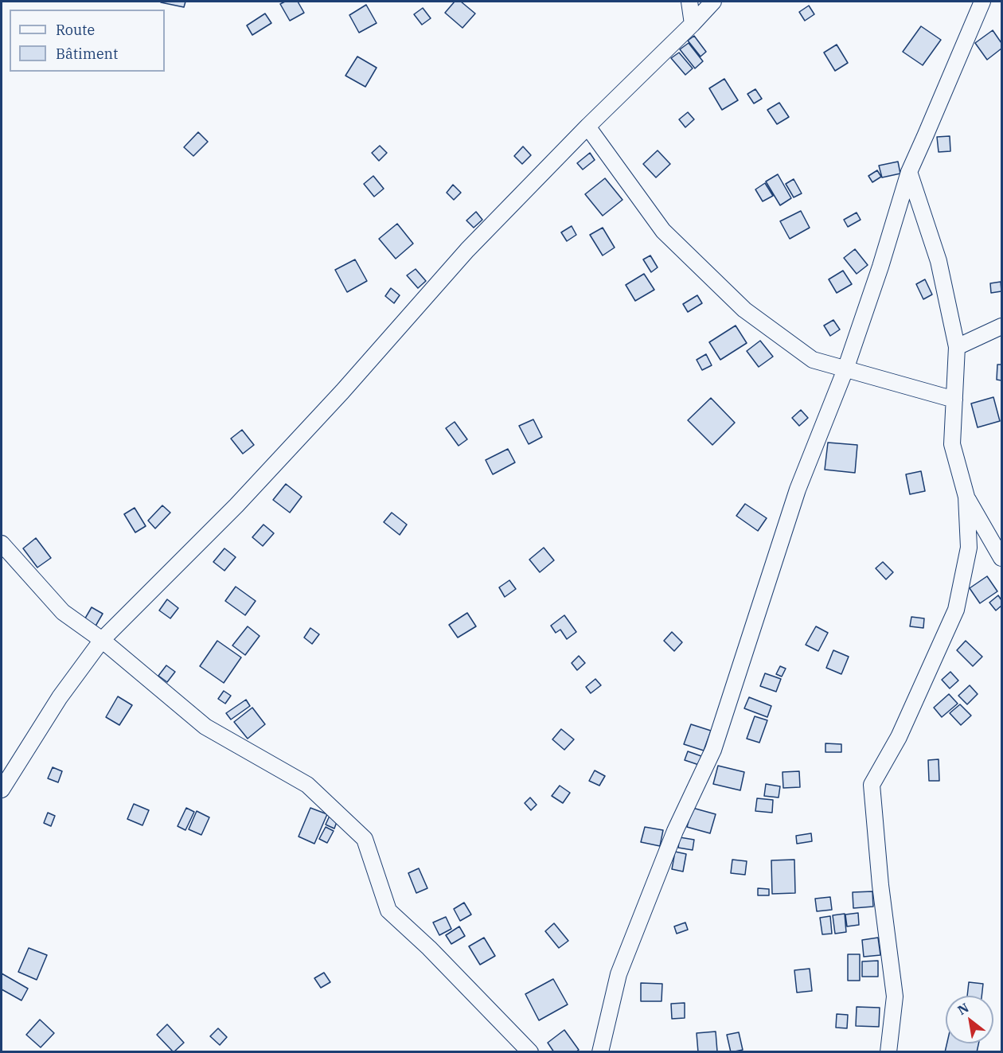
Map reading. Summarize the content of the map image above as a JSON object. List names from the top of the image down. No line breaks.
{"legend":["Route","Bâtiment"],"north":"top left"}
